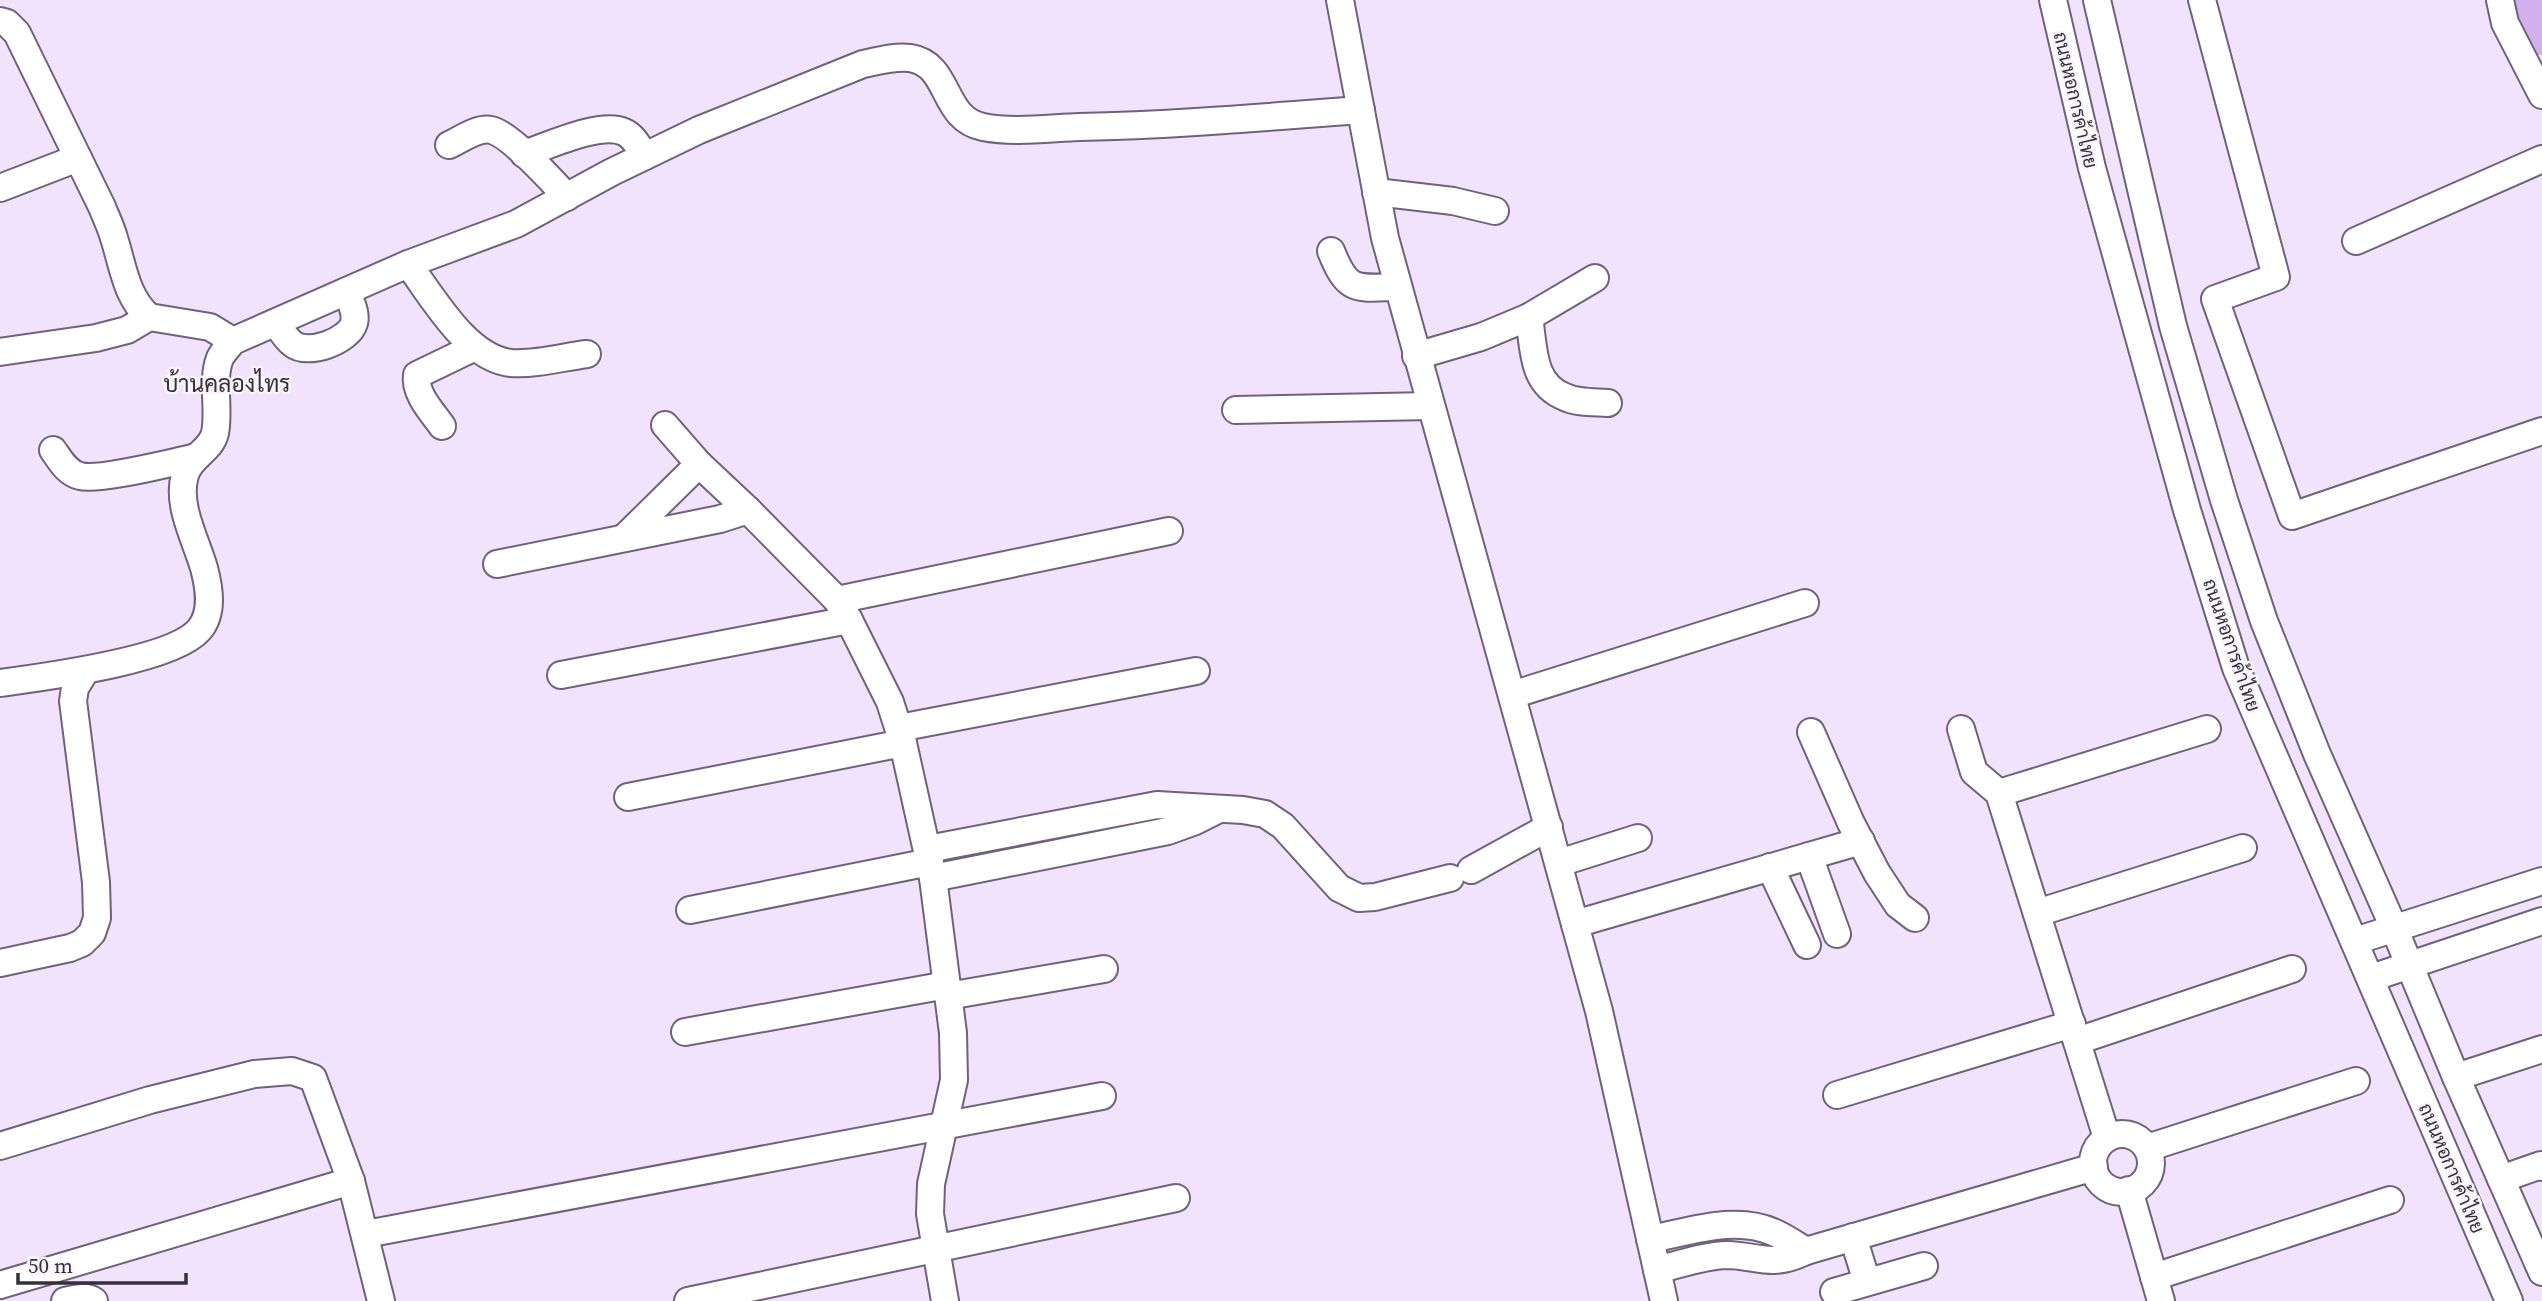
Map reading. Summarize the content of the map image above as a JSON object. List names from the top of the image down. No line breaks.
{"streets":{"street":["ถนนหอการค้าไทย"]},"districts":["บ้านคลองไทร"],"scale_bar":"50 m"}
